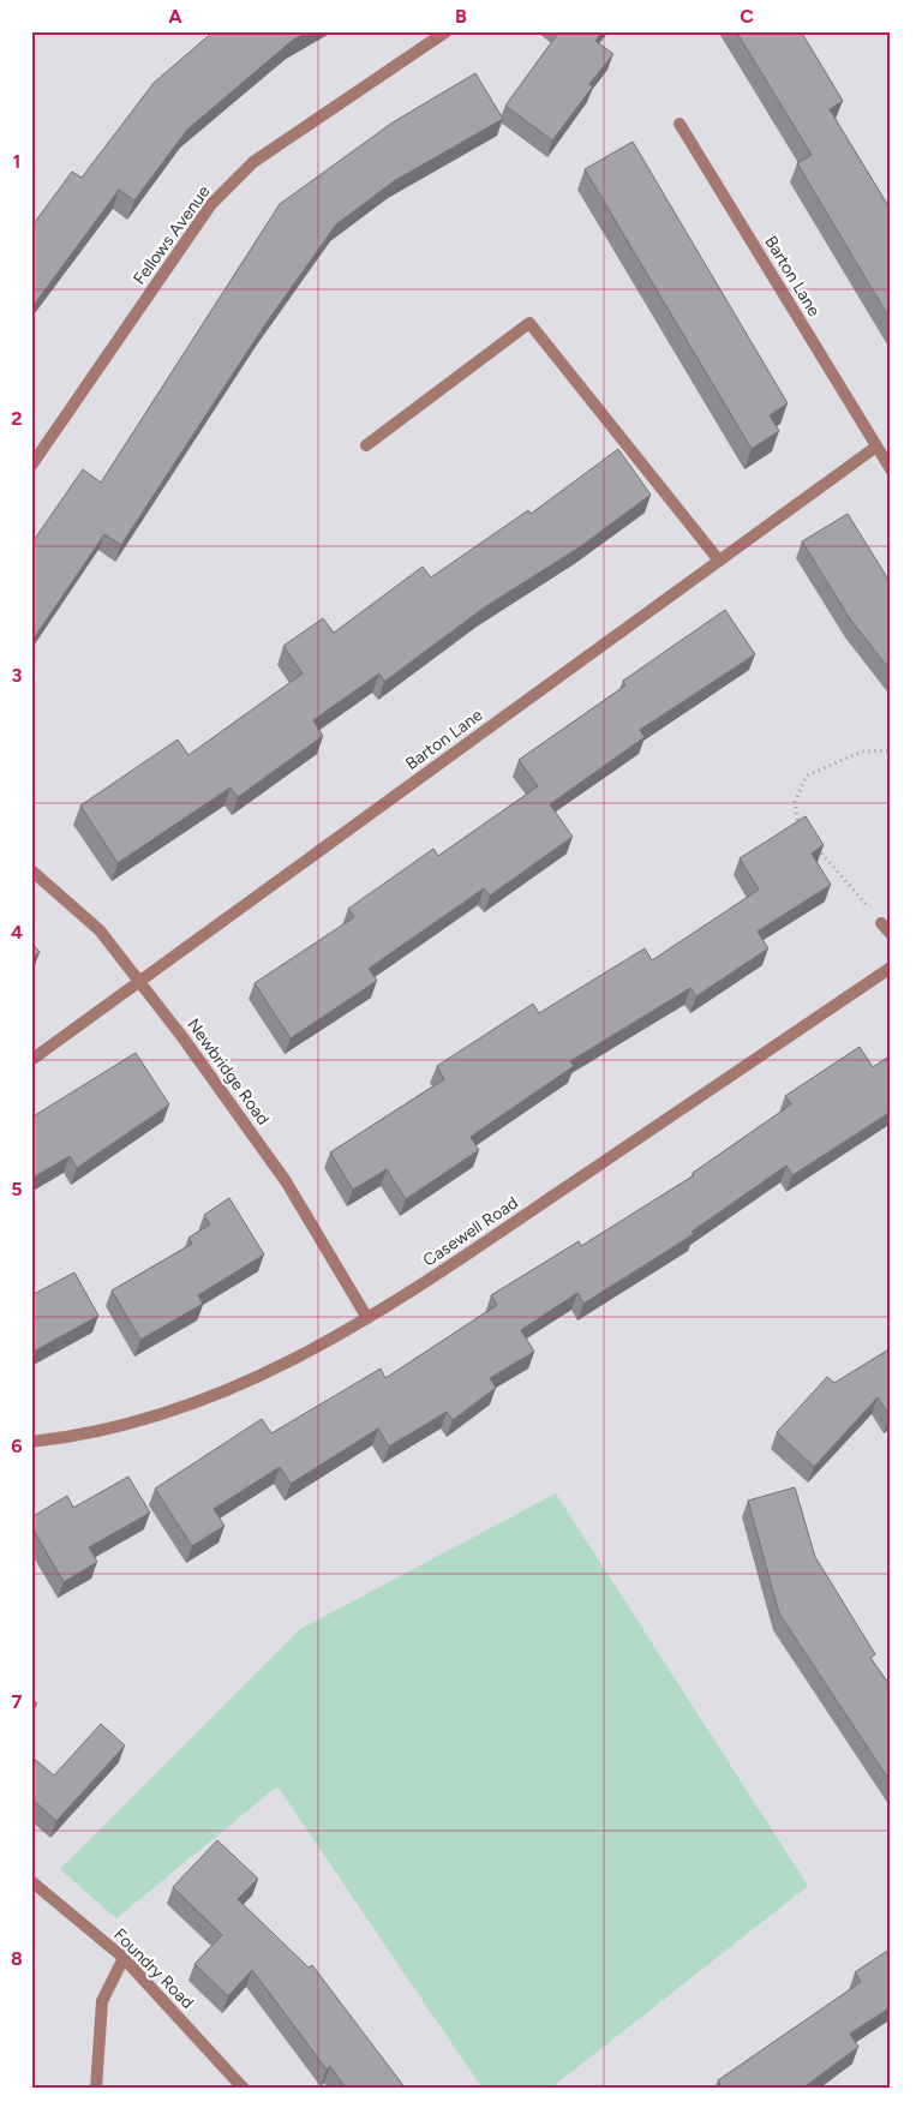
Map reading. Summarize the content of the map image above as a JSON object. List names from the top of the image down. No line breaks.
{"streets":{"street":["Fellows Avenue","Barton Lane","Newbridge Road","Casewell Road","Foundry Road"]},"crossings":[["Barton Lane","Newbridge Road"],["Newbridge Road","Casewell Road"]],"grid":{"columns":["A","B","C"],"rows":["1","2","3","4","5","6","7","8"]}}
